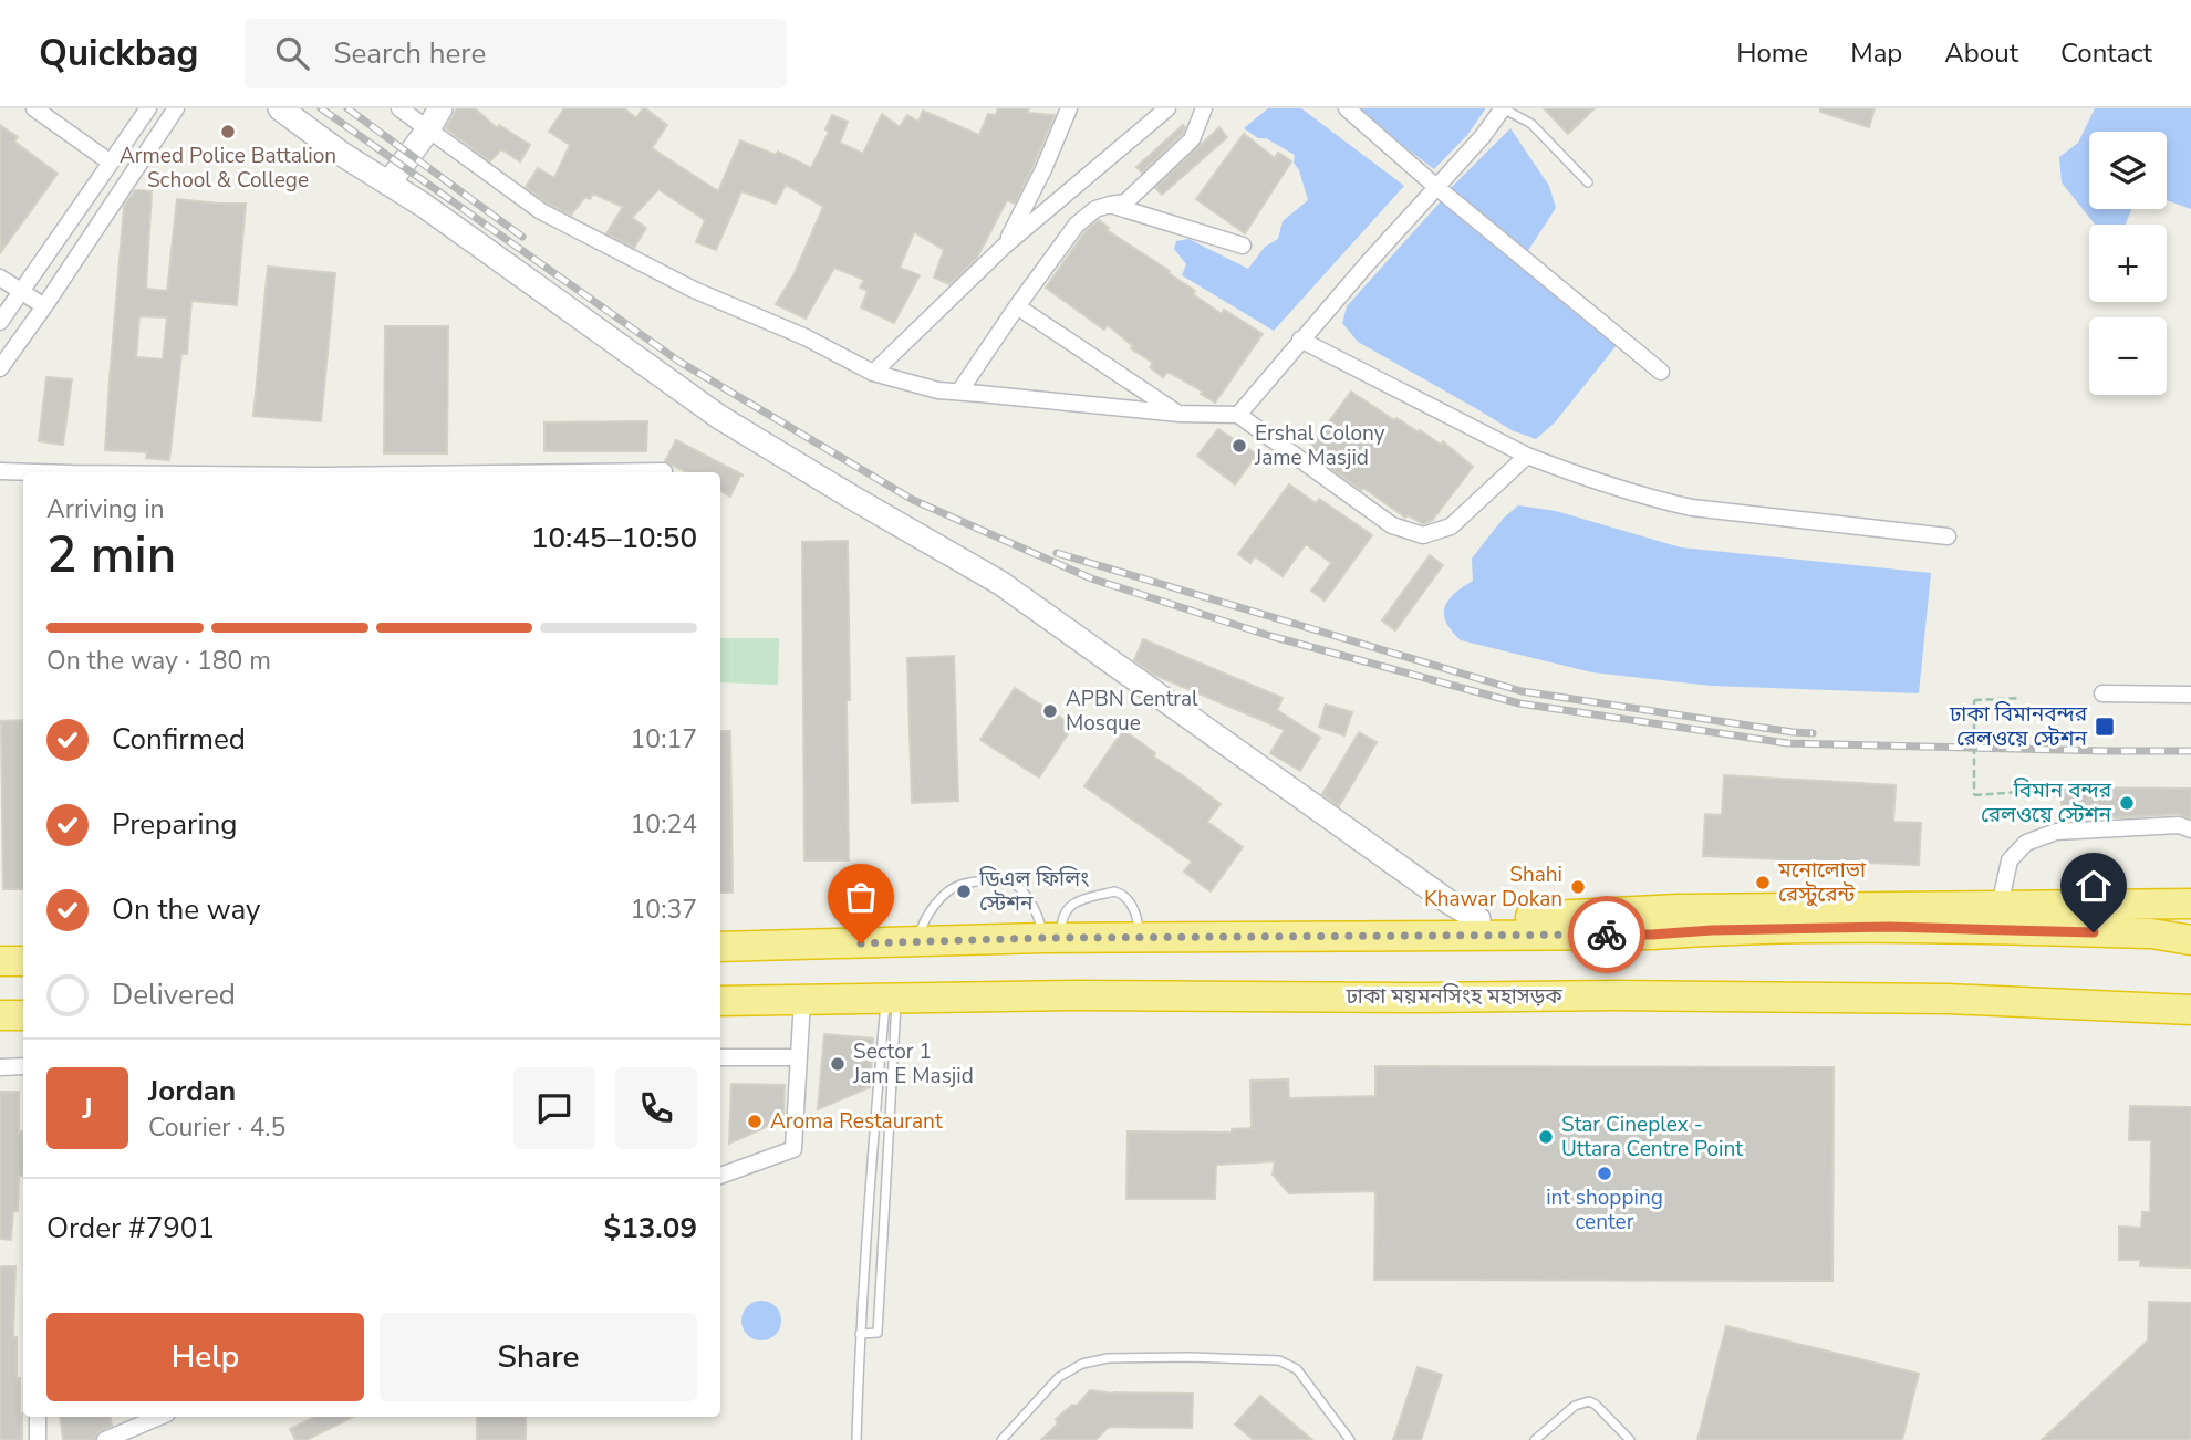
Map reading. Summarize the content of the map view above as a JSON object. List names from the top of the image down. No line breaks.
{"streets":{"highway":["ঢাকা ময়মনসিংহ মহাসড়ক"]},"places":{"other":["Armed Police Battalion School & College","Ershal Colony Jame Masjid","APBN Central Mosque","বিমান বন্দর রেলওয়ে স্টেশন","মনোলোভা রেস্টুরেন্ট","Shahi Khawar Dokan","ডিএল ফিলিং স্টেশন","Sector 1 Jam E Masjid","Aroma Restaurant","Star Cineplex - Uttara Centre Point","int shopping center"],"transit":["ঢাকা বিমানবন্দর রেলওয়ে স্টেশন"]},"page":{"header":"Quickbag","search":"Search here","nav":["Home","Map","About","Contact"],"map_buttons":["+","−"],"heading":["2 min","Arriving in","10:45–10:50"],"panel":["Jordan","Courier · 4.5","Order #7901","$13.09"],"bar":"On the way · 180 m","list":[["Confirmed","10:17"],["Preparing","10:24"],["On the way","10:37"],"Delivered"],"round":"J","buttons":["Help","Share"]}}
